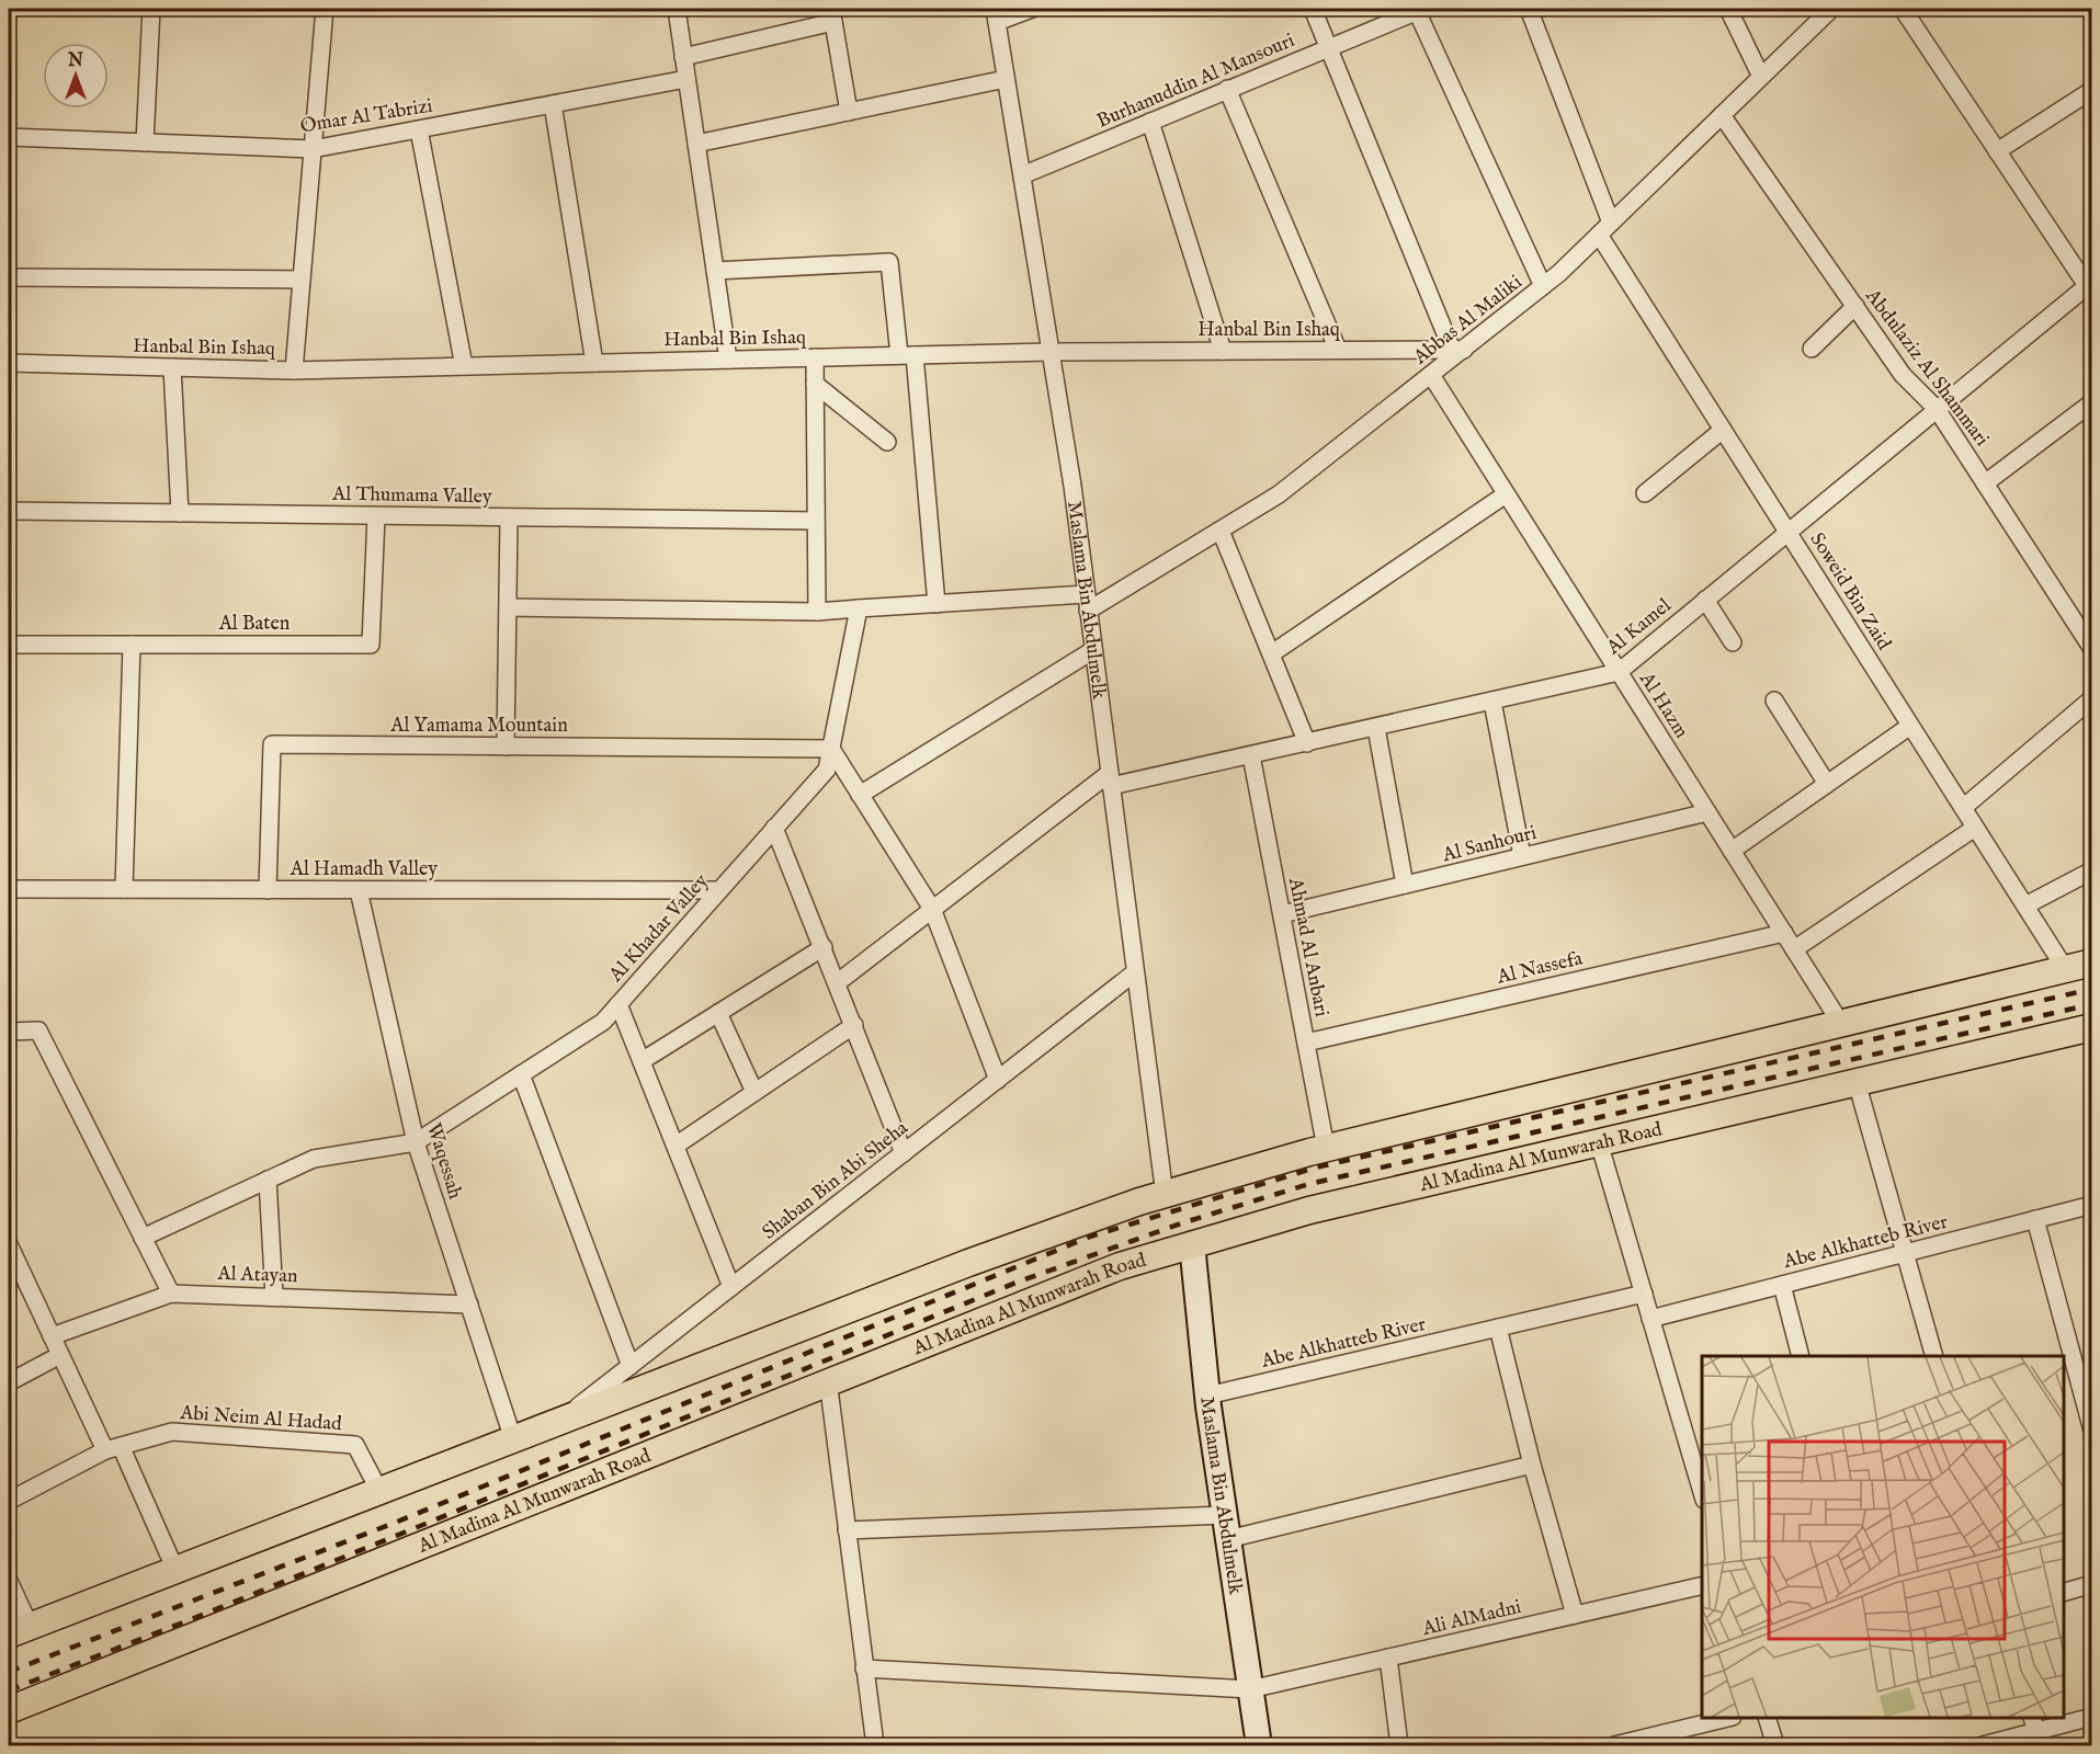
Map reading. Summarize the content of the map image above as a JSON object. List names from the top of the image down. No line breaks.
{"streets":{"main road":["Maslama Bin Abdulmelk","Al Madina Al Munwarah Road"],"street":["Burhanuddin Al Mansouri","Omar Al Tabrizi","Abbas Al Maliki","Hanbal Bin Ishaq","Abdulaziz Al Shammari","Al Thumama Valley","Soweid Bin Zaid","Al Baten","Al Kamel","Al Hazm","Al Yamama Mountain","Al Sanhouri","Al Hamadh Valley","Al Khadar Valley","Ahmad Al Anbari","Al Nassefa","Waqessah","Shaban Bin Abi Sheha","Abe Alkhatteb River","Al Atayan","Abi Neim Al Hadad","Ali AlMadni"]},"crossings":[["Burhanuddin Al Mansouri","Maslama Bin Abdulmelk"],["Abbas Al Maliki","Hanbal Bin Ishaq"],["Abbas Al Maliki","Abdulaziz Al Shammari"],["Abbas Al Maliki","Soweid Bin Zaid"],["Abbas Al Maliki","Maslama Bin Abdulmelk"],["Abbas Al Maliki","Al Hazm"],["Hanbal Bin Ishaq","Maslama Bin Abdulmelk"],["Abdulaziz Al Shammari","Al Kamel"],["Al Thumama Valley","Al Baten"],["Soweid Bin Zaid","Al Kamel"],["Maslama Bin Abdulmelk","Al Kamel"],["Maslama Bin Abdulmelk","Al Madina Al Munwarah Road"],["Maslama Bin Abdulmelk","Shaban Bin Abi Sheha"],["Maslama Bin Abdulmelk","Abe Alkhatteb River"],["Maslama Bin Abdulmelk","Ali AlMadni"],["Al Kamel","Al Hazm"],["Al Kamel","Ahmad Al Anbari"],["Al Hazm","Al Sanhouri"],["Al Hazm","Al Nassefa"],["Al Yamama Mountain","Al Hamadh Valley"],["Al Yamama Mountain","Al Khadar Valley"],["Al Sanhouri","Ahmad Al Anbari"],["Al Hamadh Valley","Al Khadar Valley"],["Al Hamadh Valley","Waqessah"],["Al Khadar Valley","Waqessah"],["Ahmad Al Anbari","Al Nassefa"],["Waqessah","Al Atayan"]],"north":"top"}
